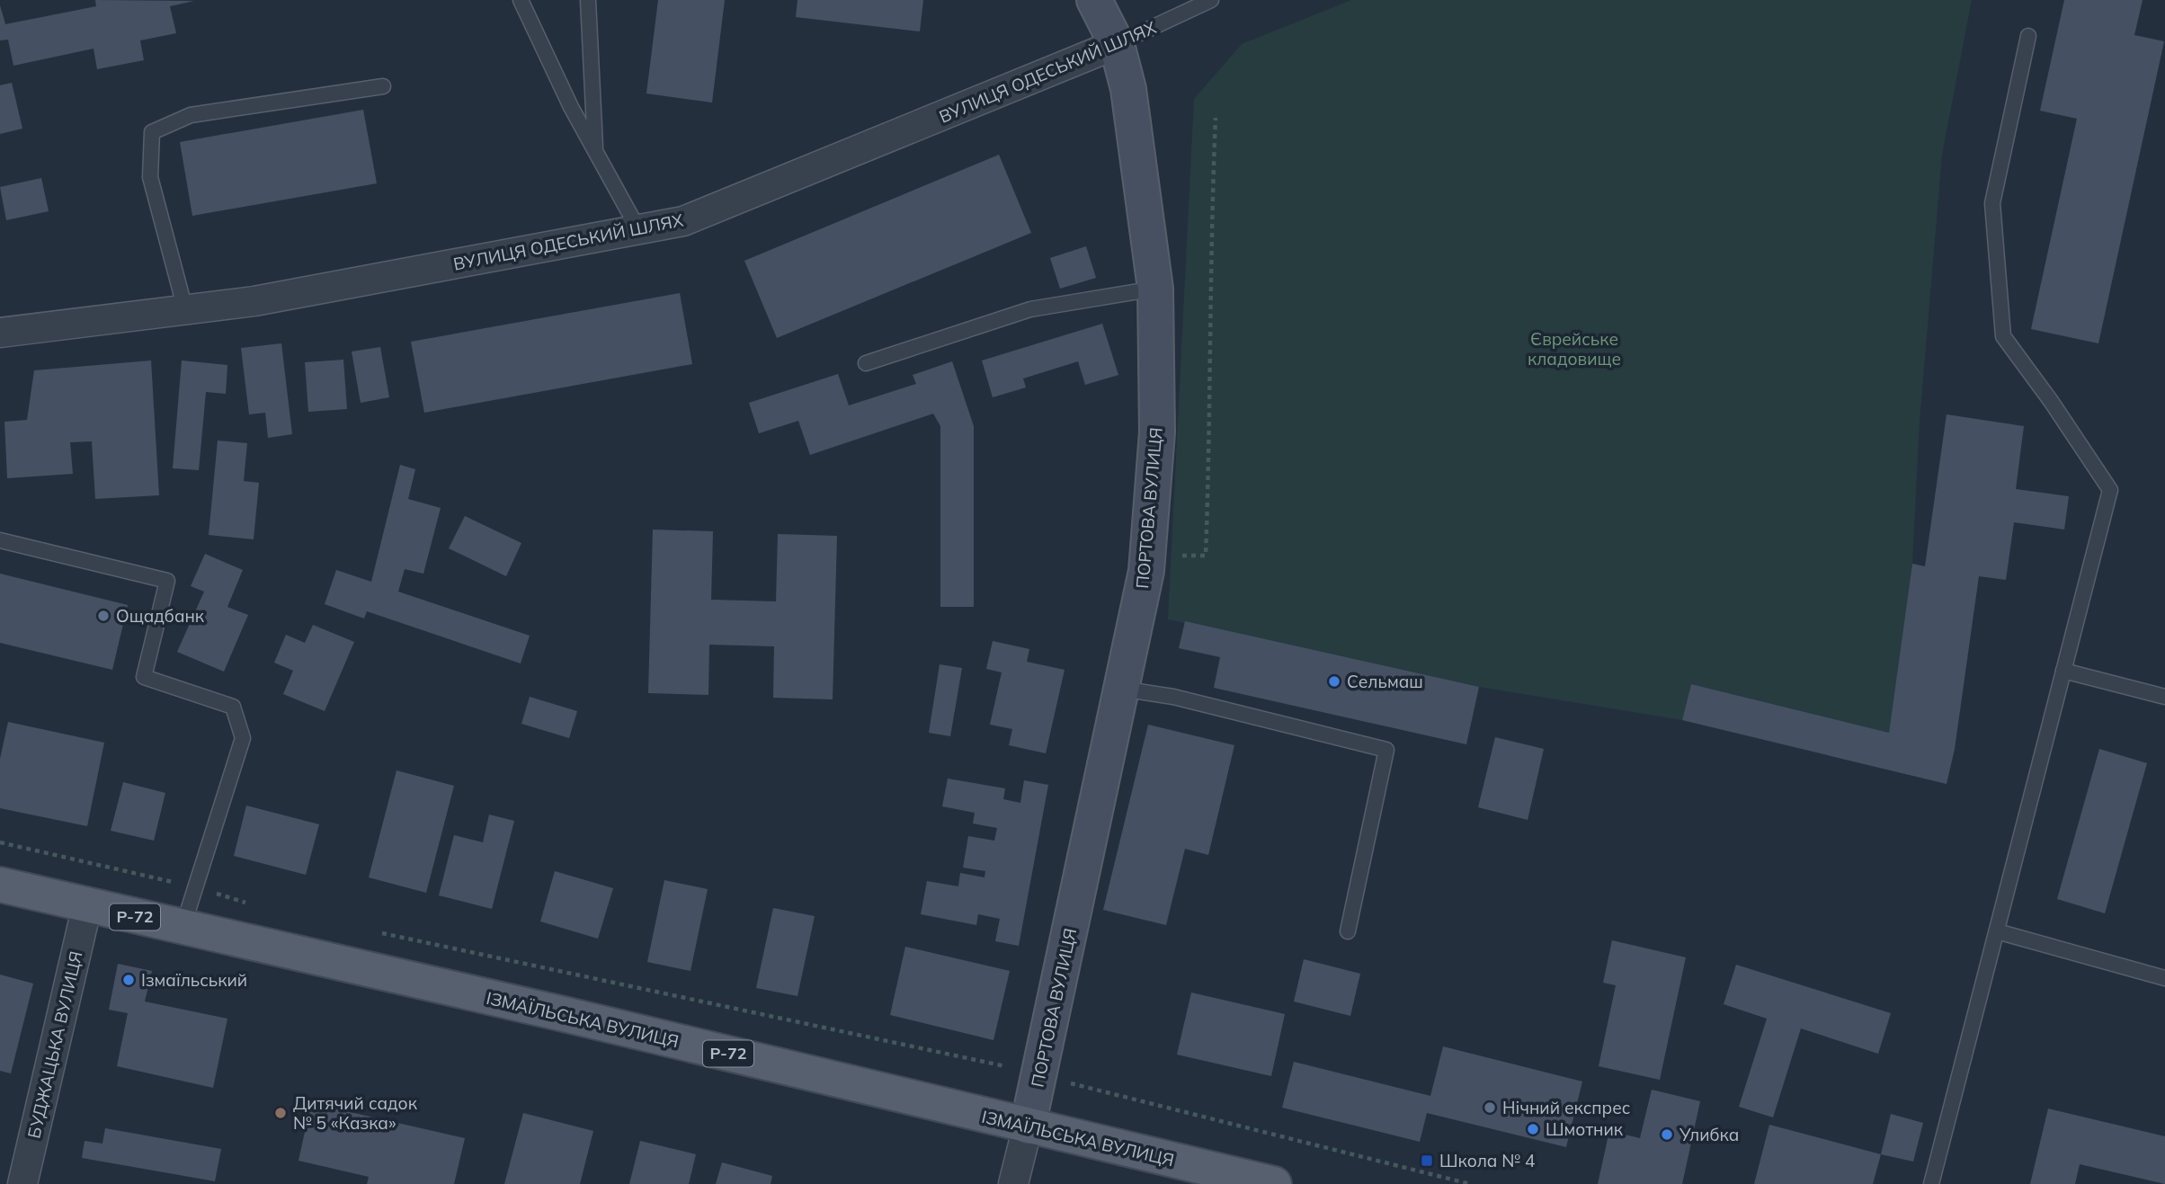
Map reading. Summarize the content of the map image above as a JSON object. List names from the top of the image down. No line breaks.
{"streets":{"main road":["ПОРТОВА ВУЛИЦЯ","Р-72","ІЗМАЇЛЬСЬКА ВУЛИЦЯ"],"street":["ВУЛИЦЯ ОДЕСЬКИЙ ШЛЯХ","БУДЖАЦЬКА ВУЛИЦЯ"]},"crossings":[["ВУЛИЦЯ ОДЕСЬКИЙ ШЛЯХ","ПОРТОВА ВУЛИЦЯ"],["ПОРТОВА ВУЛИЦЯ","ІЗМАЇЛЬСЬКА ВУЛИЦЯ"],["ІЗМАЇЛЬСЬКА ВУЛИЦЯ","БУДЖАЦЬКА ВУЛИЦЯ"]],"parks":["Єврейське кладовище"],"places":{"other":["Ощадбанк","Сельмаш","Ізмаїльський","Нічний експрес","Дитячий садок № 5 «Казка»","Шмотник","Улибка"],"transit":["Школа № 4"]}}
